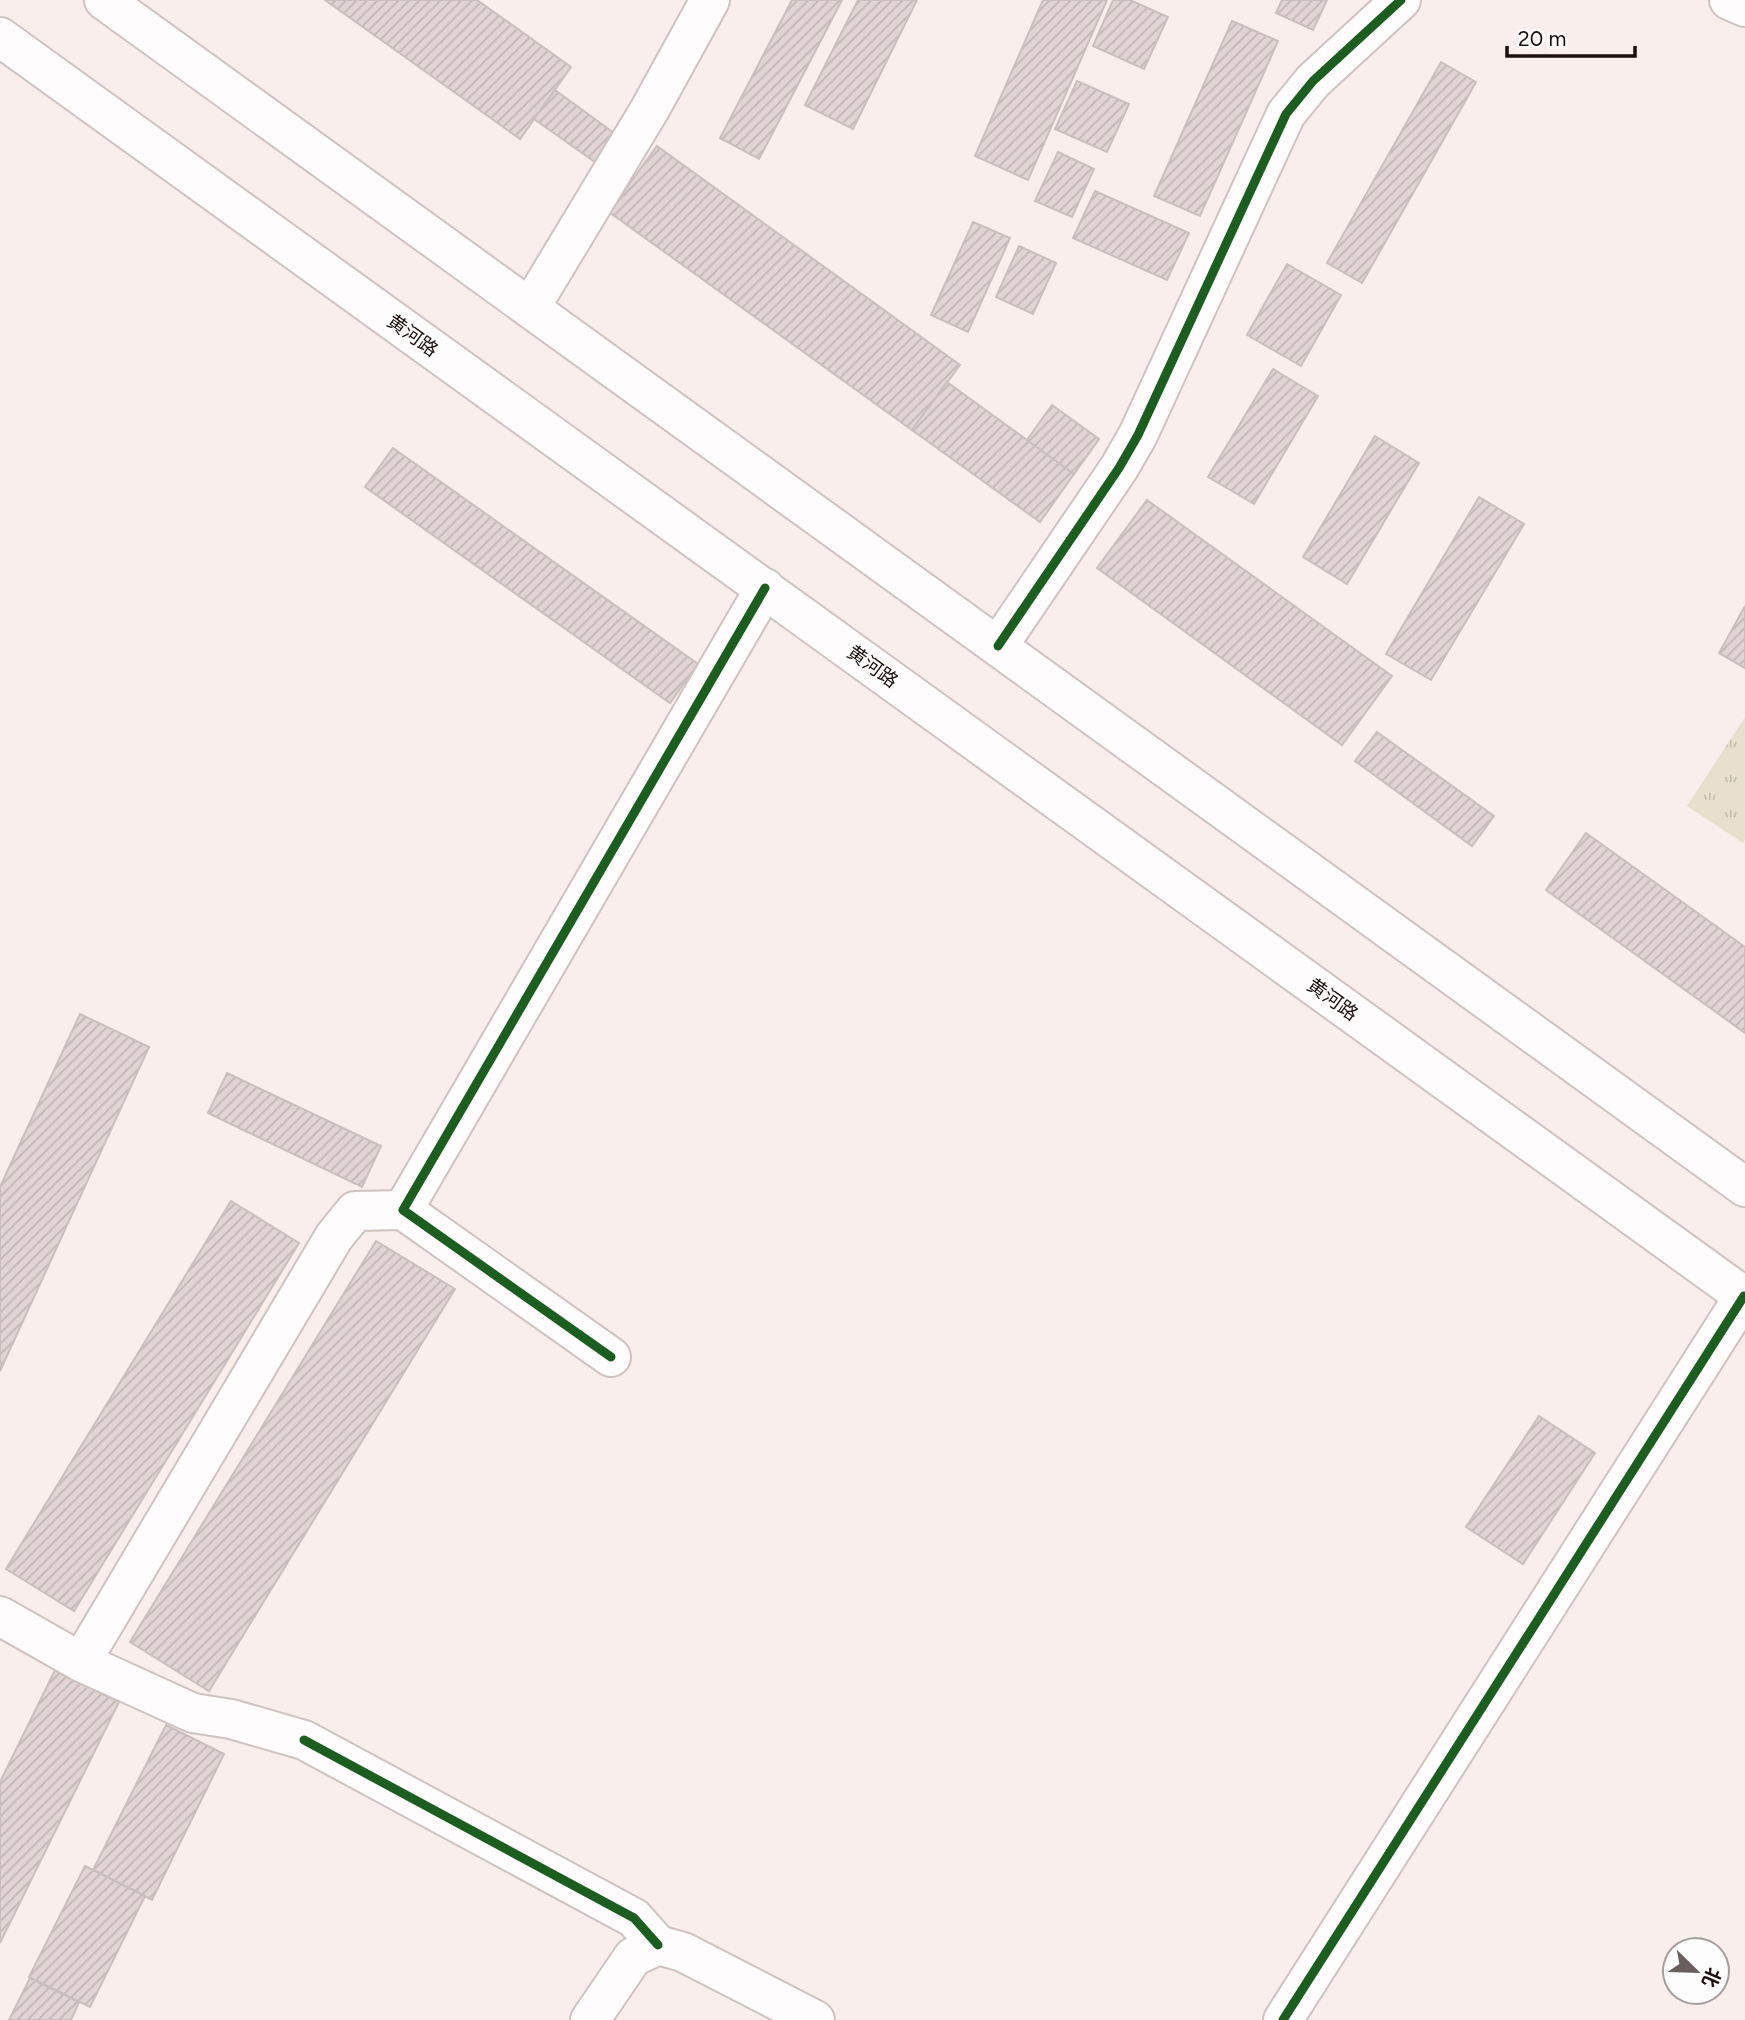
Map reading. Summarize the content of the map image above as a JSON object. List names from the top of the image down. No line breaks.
{"streets":{"main road":["黄河路"]},"scale_bar":"20 m","north":"bottom right"}
